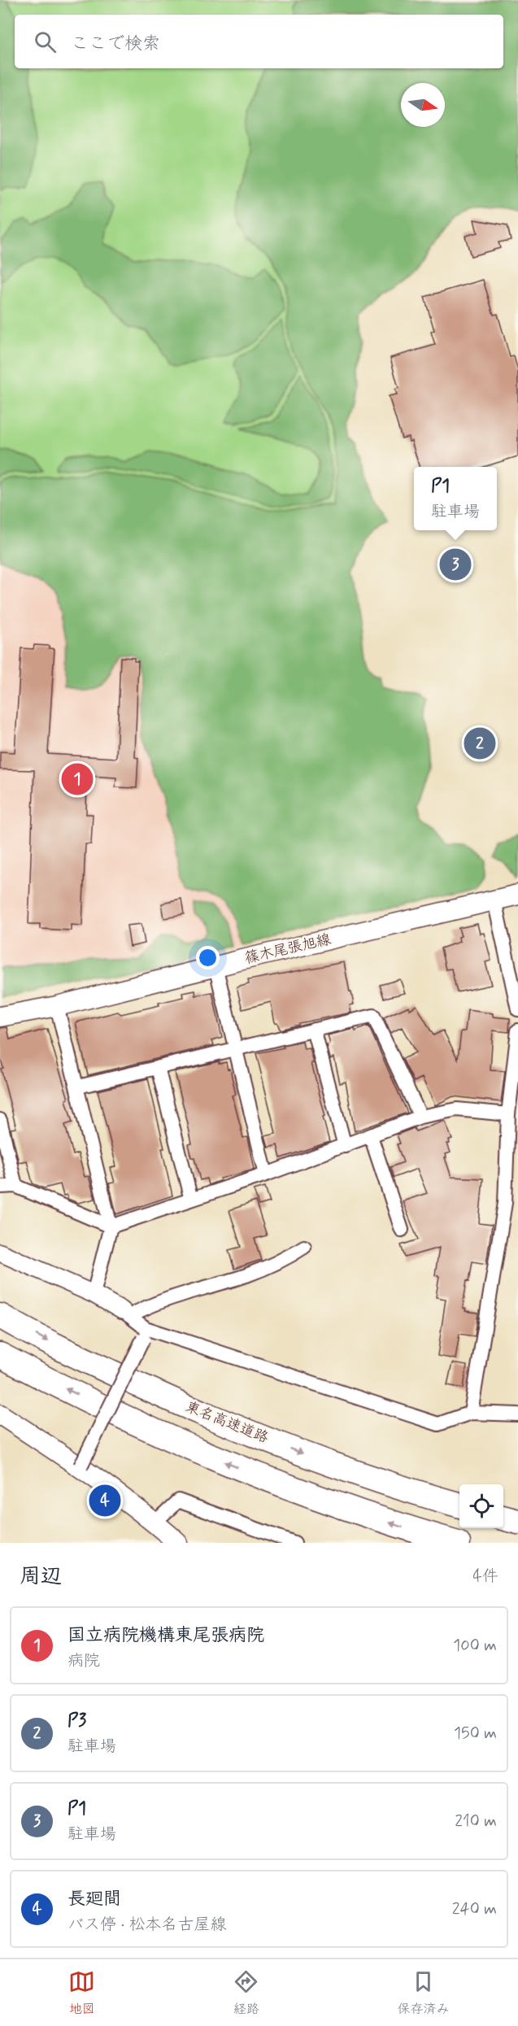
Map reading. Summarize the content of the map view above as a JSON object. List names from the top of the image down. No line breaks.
{"streets":{"highway":["東名高速道路"],"main road":["篠木尾張旭線"]},"north":"right","page":{"search":"ここで検索","popup":["P1","駐車場"],"pins":["3","2","1","4"],"heading":["周辺","4件"],"list":[{"mark":"1","name":"国立病院機構東尾張病院","note":"病院","value":"100 m"},{"mark":"2","name":"P3","note":"駐車場","value":"150 m"},{"mark":"3","name":"P1","note":"駐車場","value":"210 m"},{"mark":"4","name":"長廻間","note":"バス停 · 松本名古屋線","value":"240 m"}],"nav":["地図","経路","保存済み"]}}
